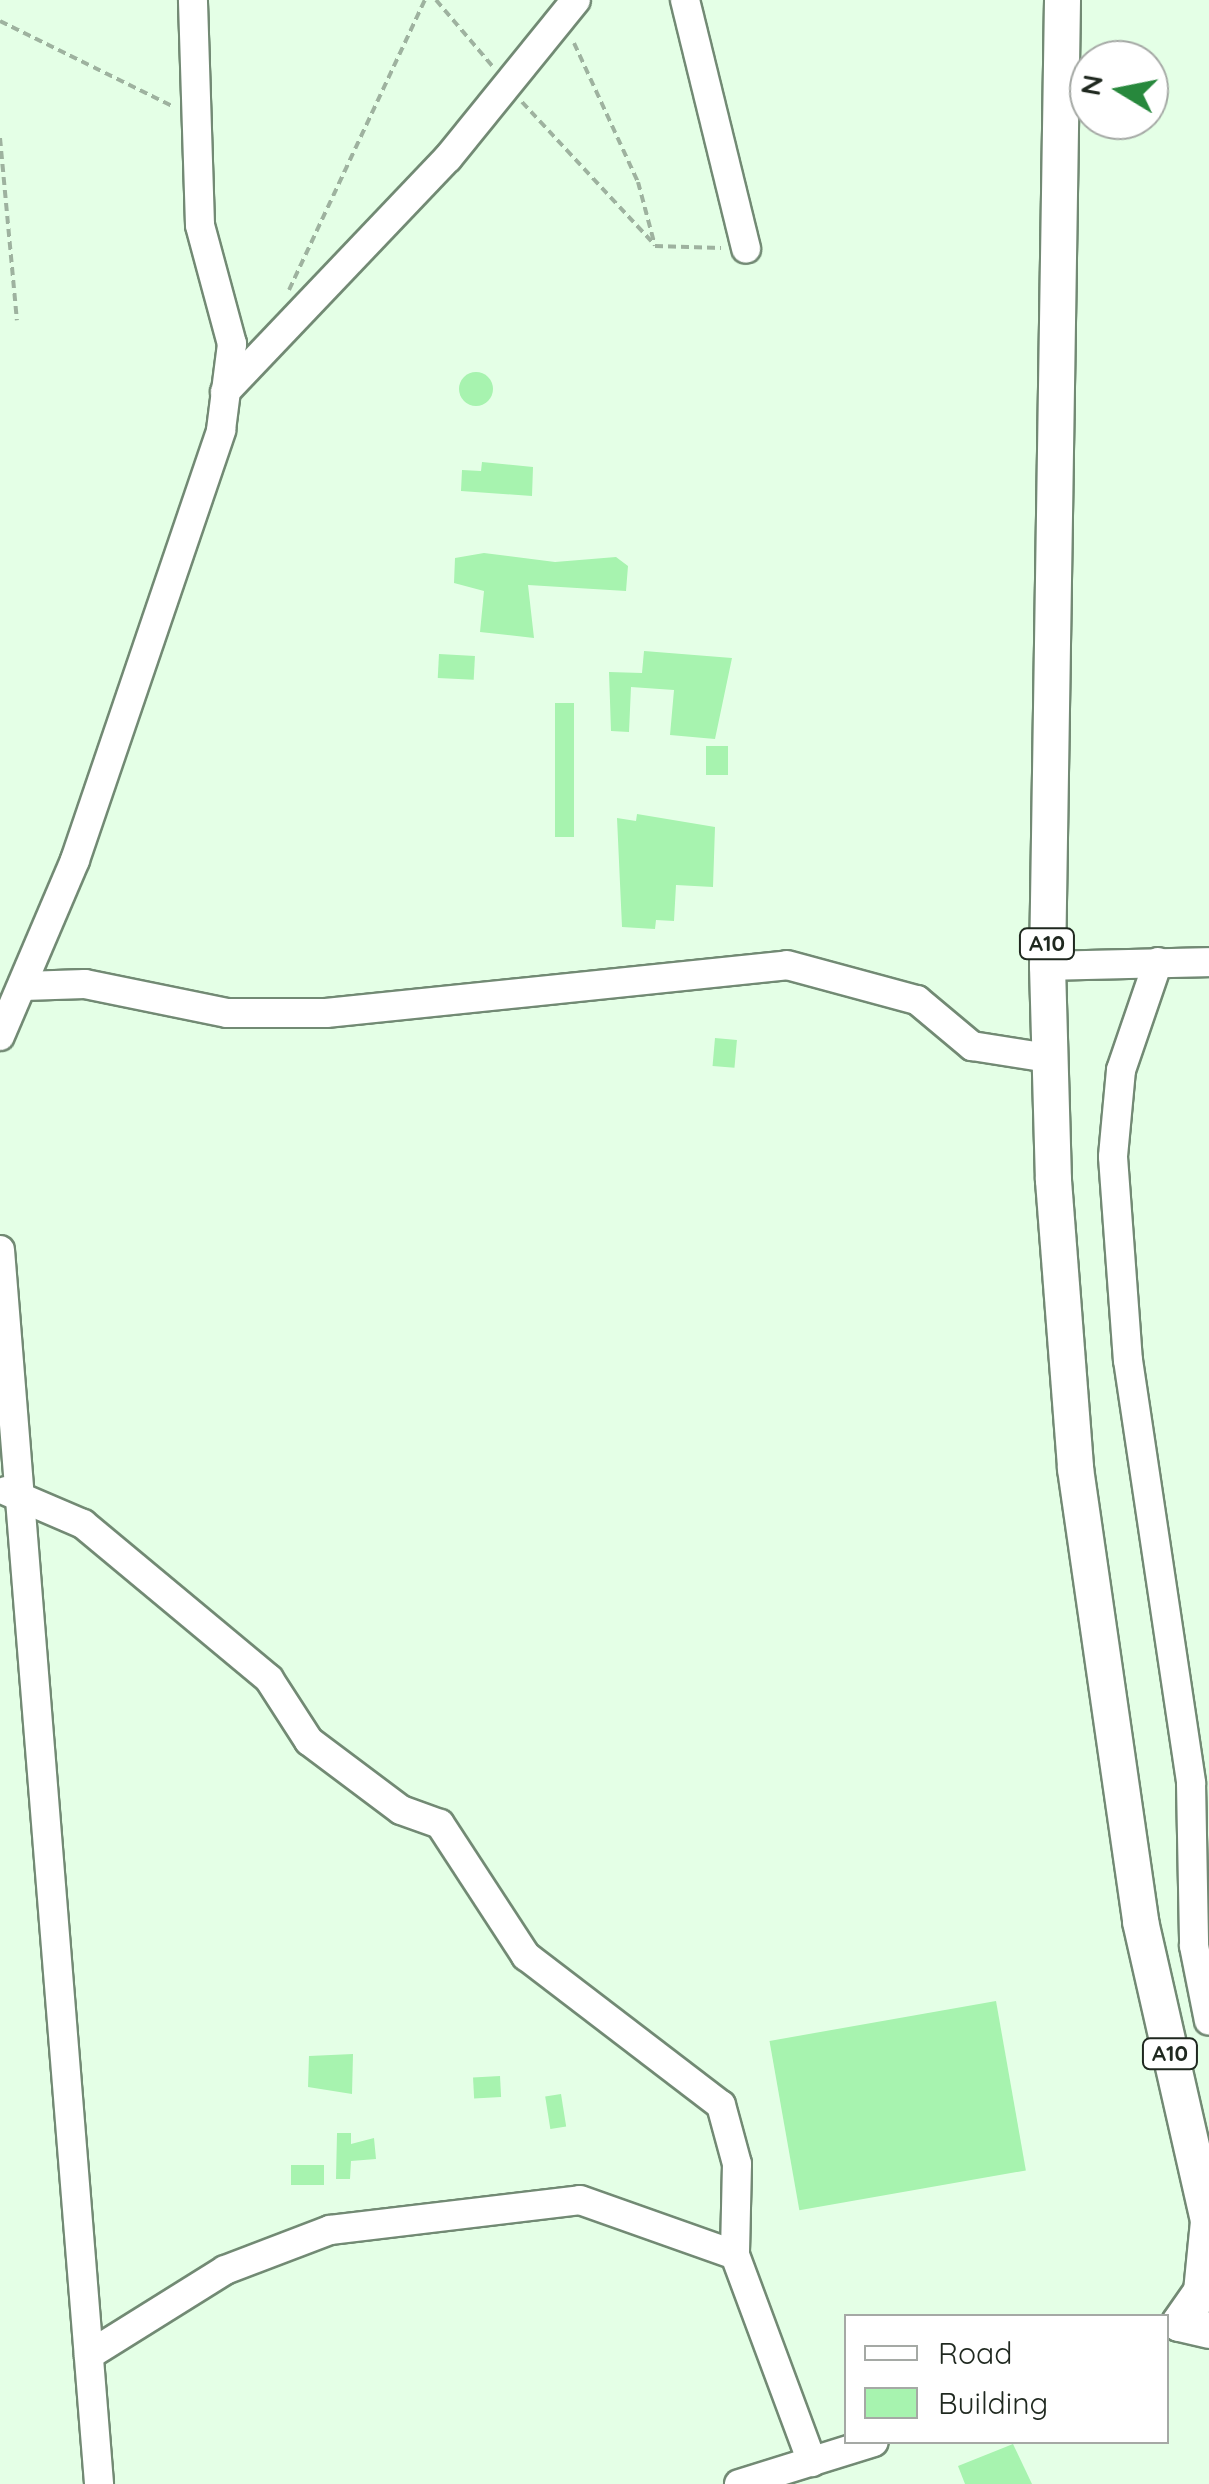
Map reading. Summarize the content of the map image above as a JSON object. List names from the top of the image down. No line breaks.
{"streets":{"main road":["A10"]},"legend":["Road","Building"],"north":"left"}
